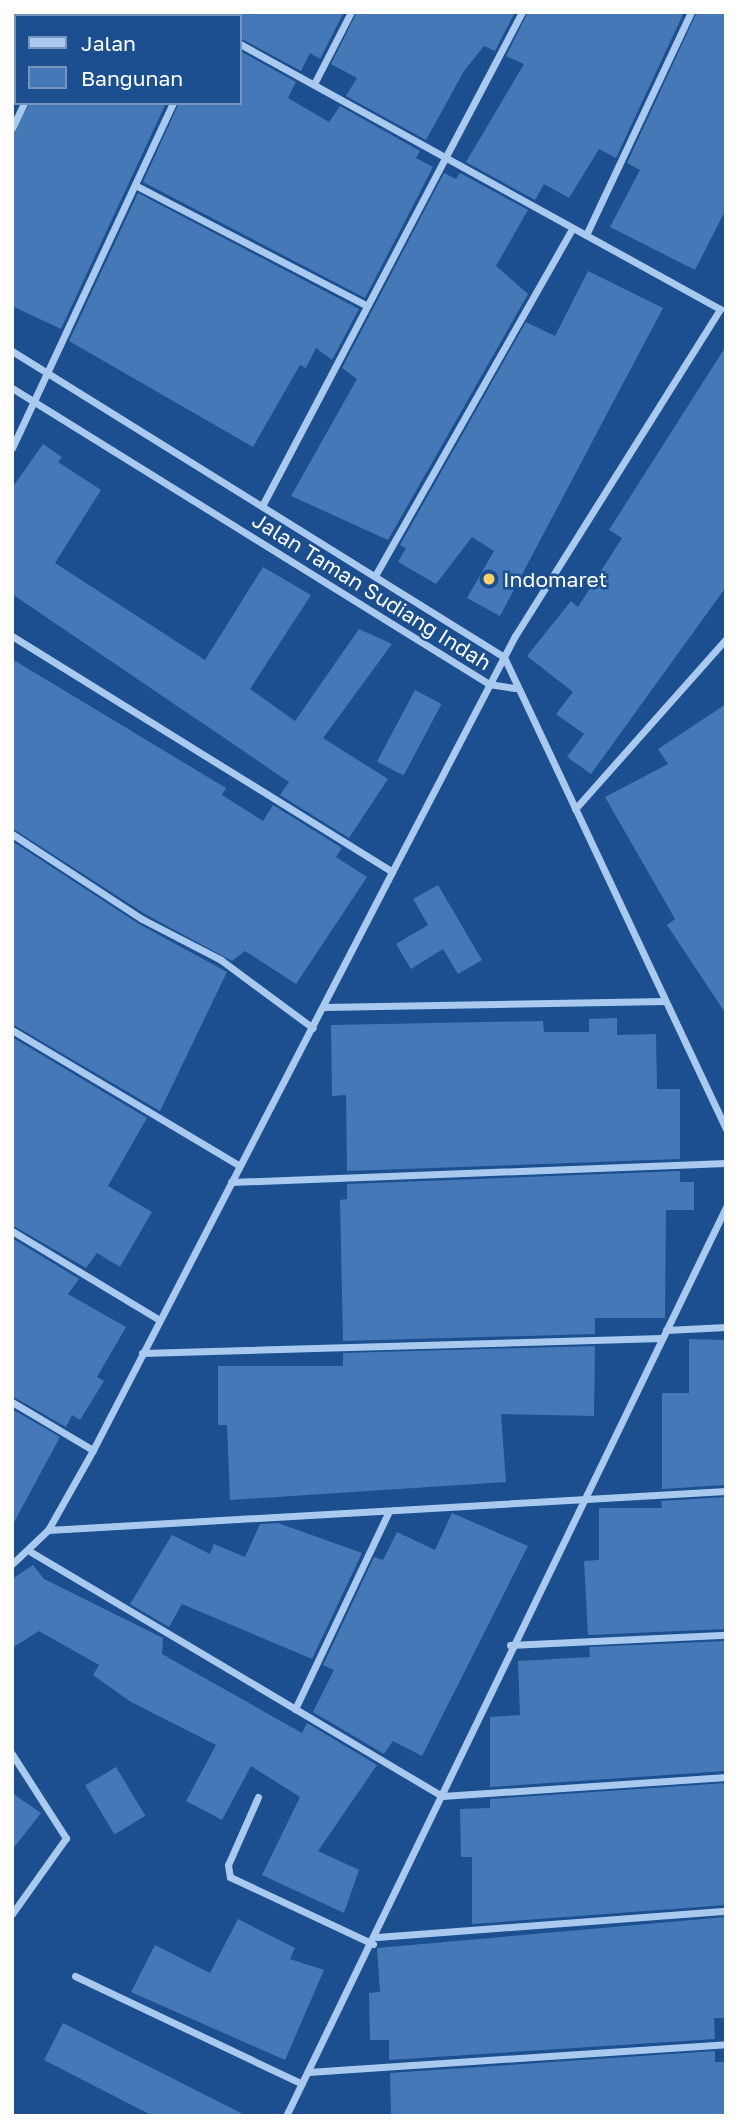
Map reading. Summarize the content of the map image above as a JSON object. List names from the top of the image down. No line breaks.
{"streets":{"street":["Jalan Taman Sudiang Indah"]},"places":["Indomaret"],"legend":["Jalan","Bangunan"]}
